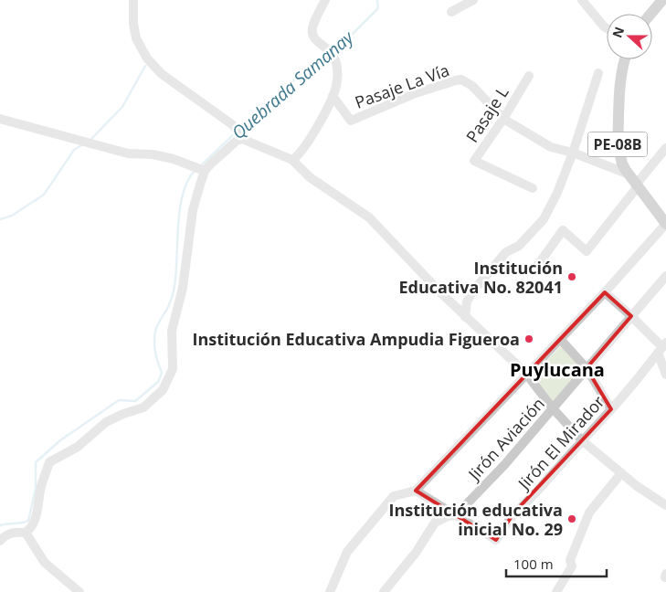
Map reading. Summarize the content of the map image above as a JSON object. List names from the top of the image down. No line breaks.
{"streets":{"main road":["PE-08B"],"street":["Pasaje La Vía","Pasaje L","Jirón Aviación","Jirón El Mirador"]},"crossings":[["Pasaje La Vía","Pasaje L"],["Pasaje La Vía","PE-08B"],["Jirón Aviación","Jirón El Mirador"]],"districts":["Puylucana"],"water":["Quebrada Samanay"],"places":["Institución Educativa No. 82041","Institución Educativa Ampudia Figueroa","Institución educativa inicial No. 29"],"scale_bar":"100 m","north":"left"}
